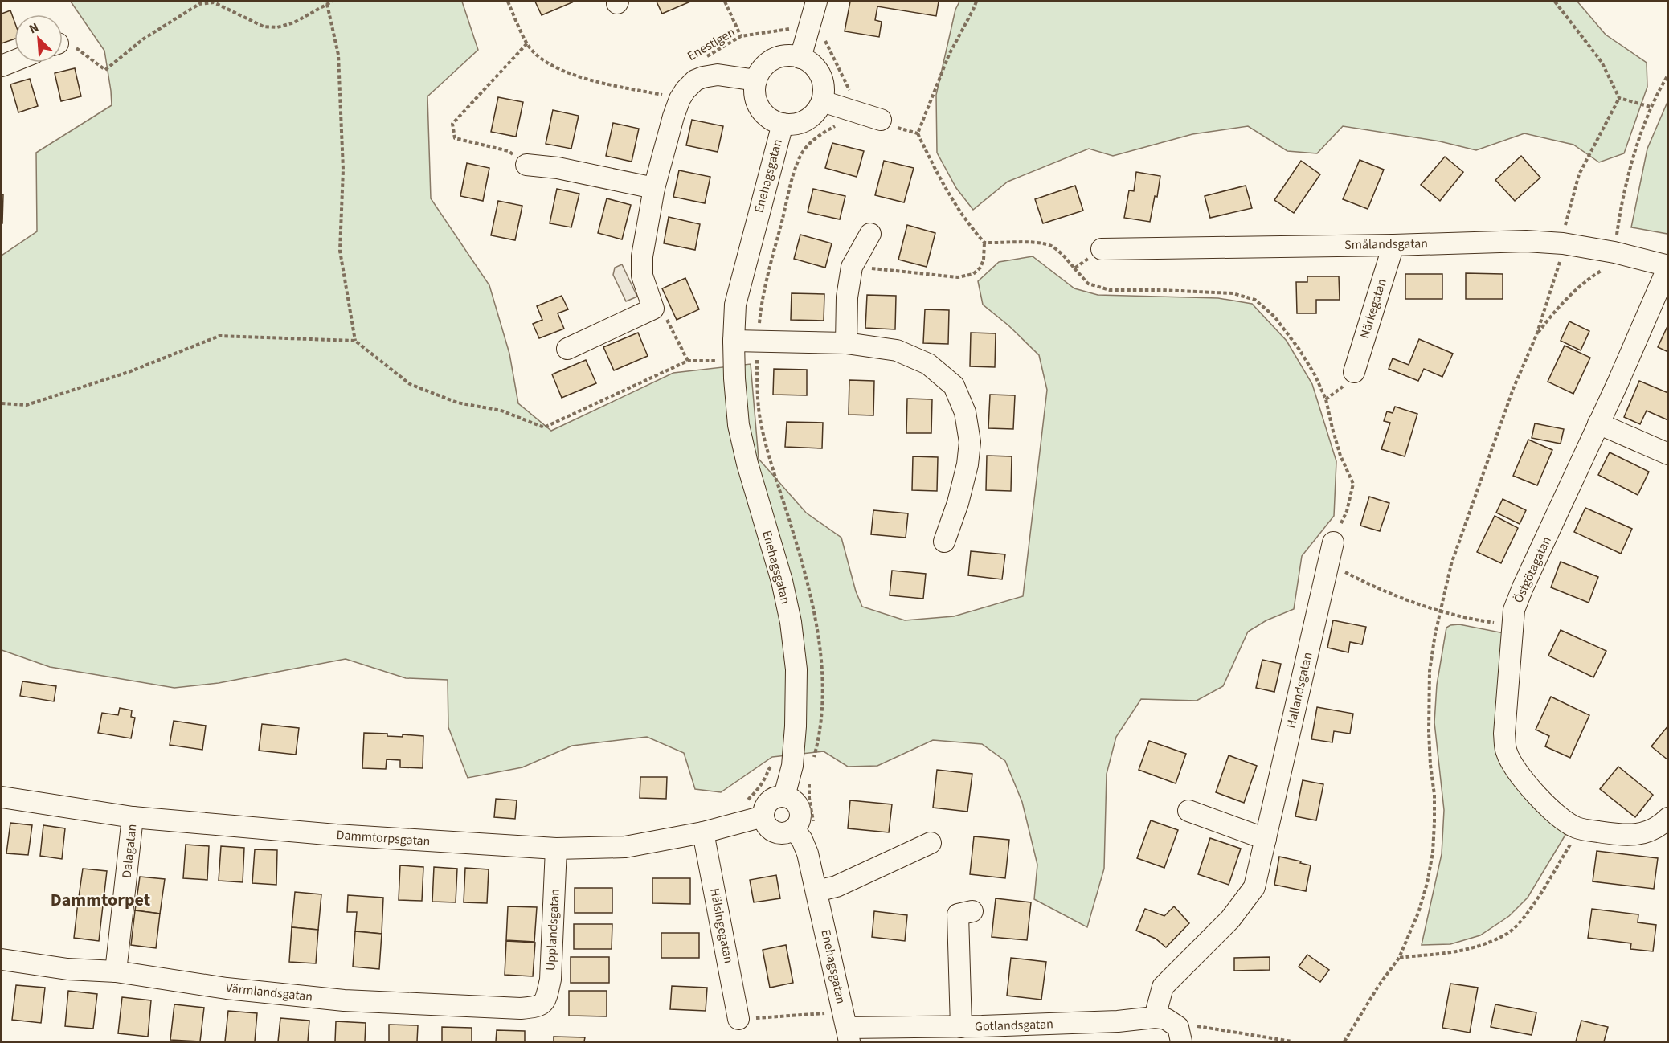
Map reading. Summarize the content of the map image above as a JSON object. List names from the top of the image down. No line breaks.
{"streets":{"street":["Enehagsgatan","Smålandsgatan","Närkegatan","Östgötagatan","Hallandsgatan","Dammtorpsgatan","Dalagatan","Hälsingegatan","Upplandsgatan","Värmlandsgatan","Gotlandsgatan"],"path":["Enestigen"]},"crossings":[["Enehagsgatan","Dammtorpsgatan"],["Enehagsgatan","Gotlandsgatan"],["Smålandsgatan","Närkegatan"],["Smålandsgatan","Östgötagatan"],["Hallandsgatan","Gotlandsgatan"],["Dammtorpsgatan","Dalagatan"],["Dammtorpsgatan","Hälsingegatan"],["Dammtorpsgatan","Upplandsgatan"],["Dalagatan","Värmlandsgatan"],["Upplandsgatan","Värmlandsgatan"]],"districts":["Dammtorpet"],"north":"top left"}
